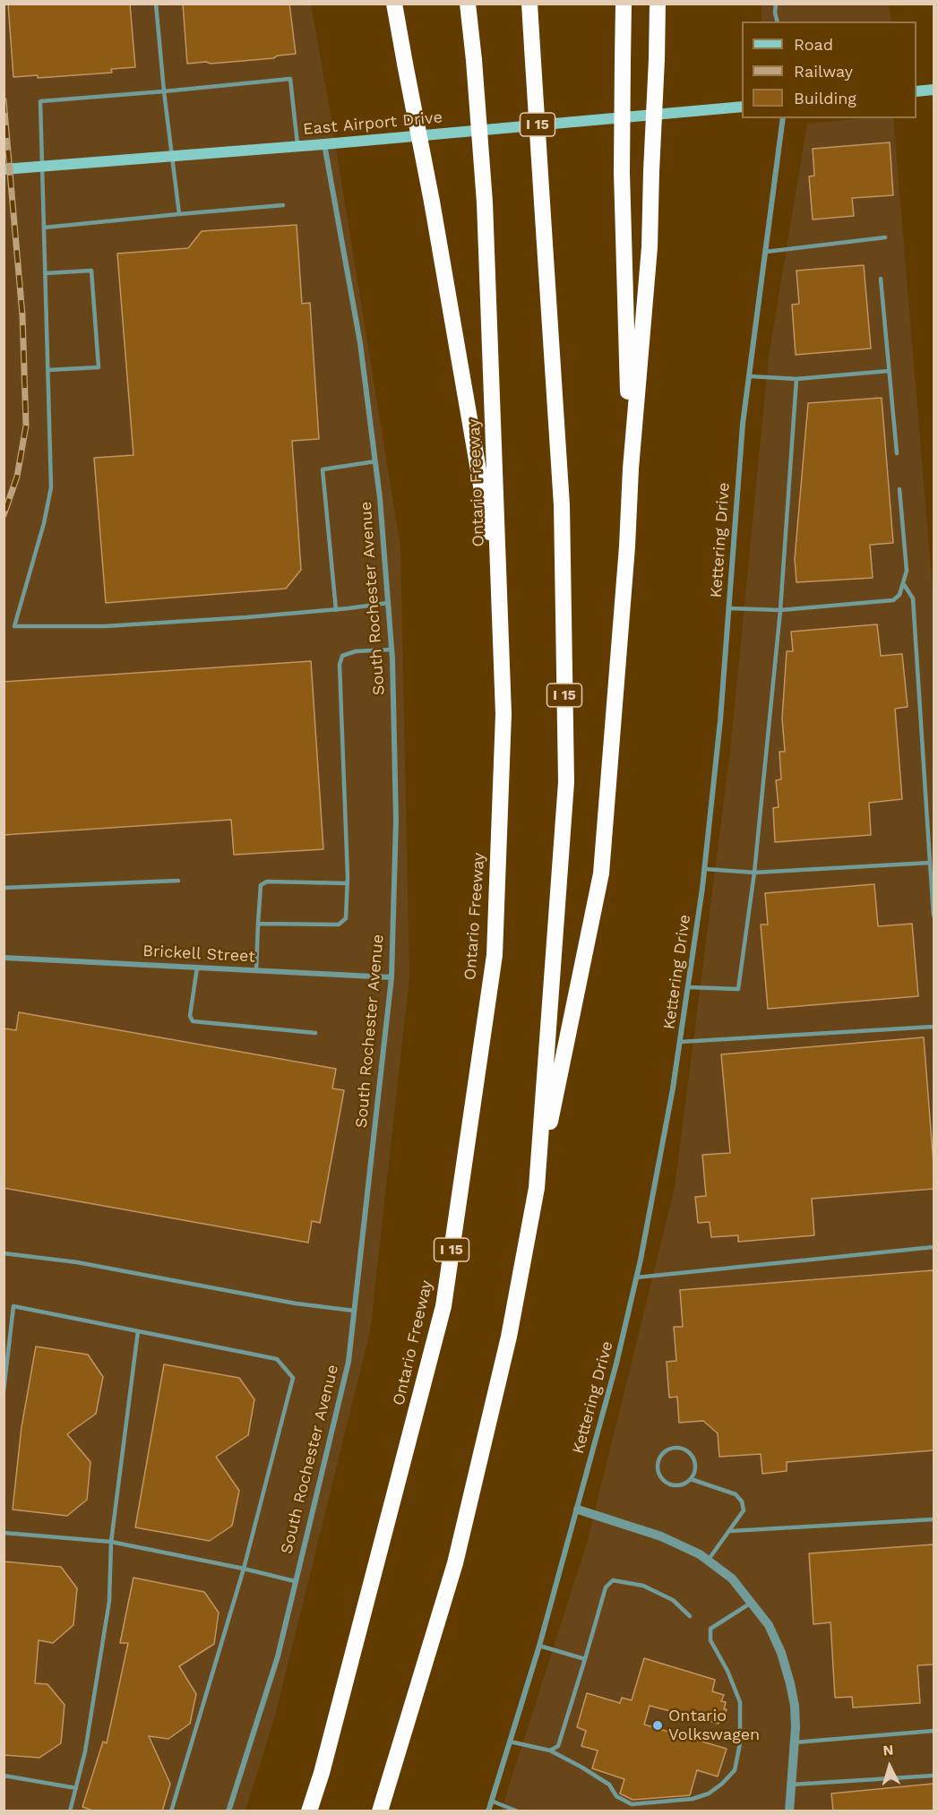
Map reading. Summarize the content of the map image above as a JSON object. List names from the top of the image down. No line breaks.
{"streets":{"highway":["I 15","Ontario Freeway"],"main road":["East Airport Drive"],"street":["Kettering Drive","South Rochester Avenue","Brickell Street"]},"crossings":[["East Airport Drive","South Rochester Avenue"],["South Rochester Avenue","Brickell Street"]],"places":["Ontario Volkswagen"],"legend":["Road","Railway","Building"],"north":"top"}
